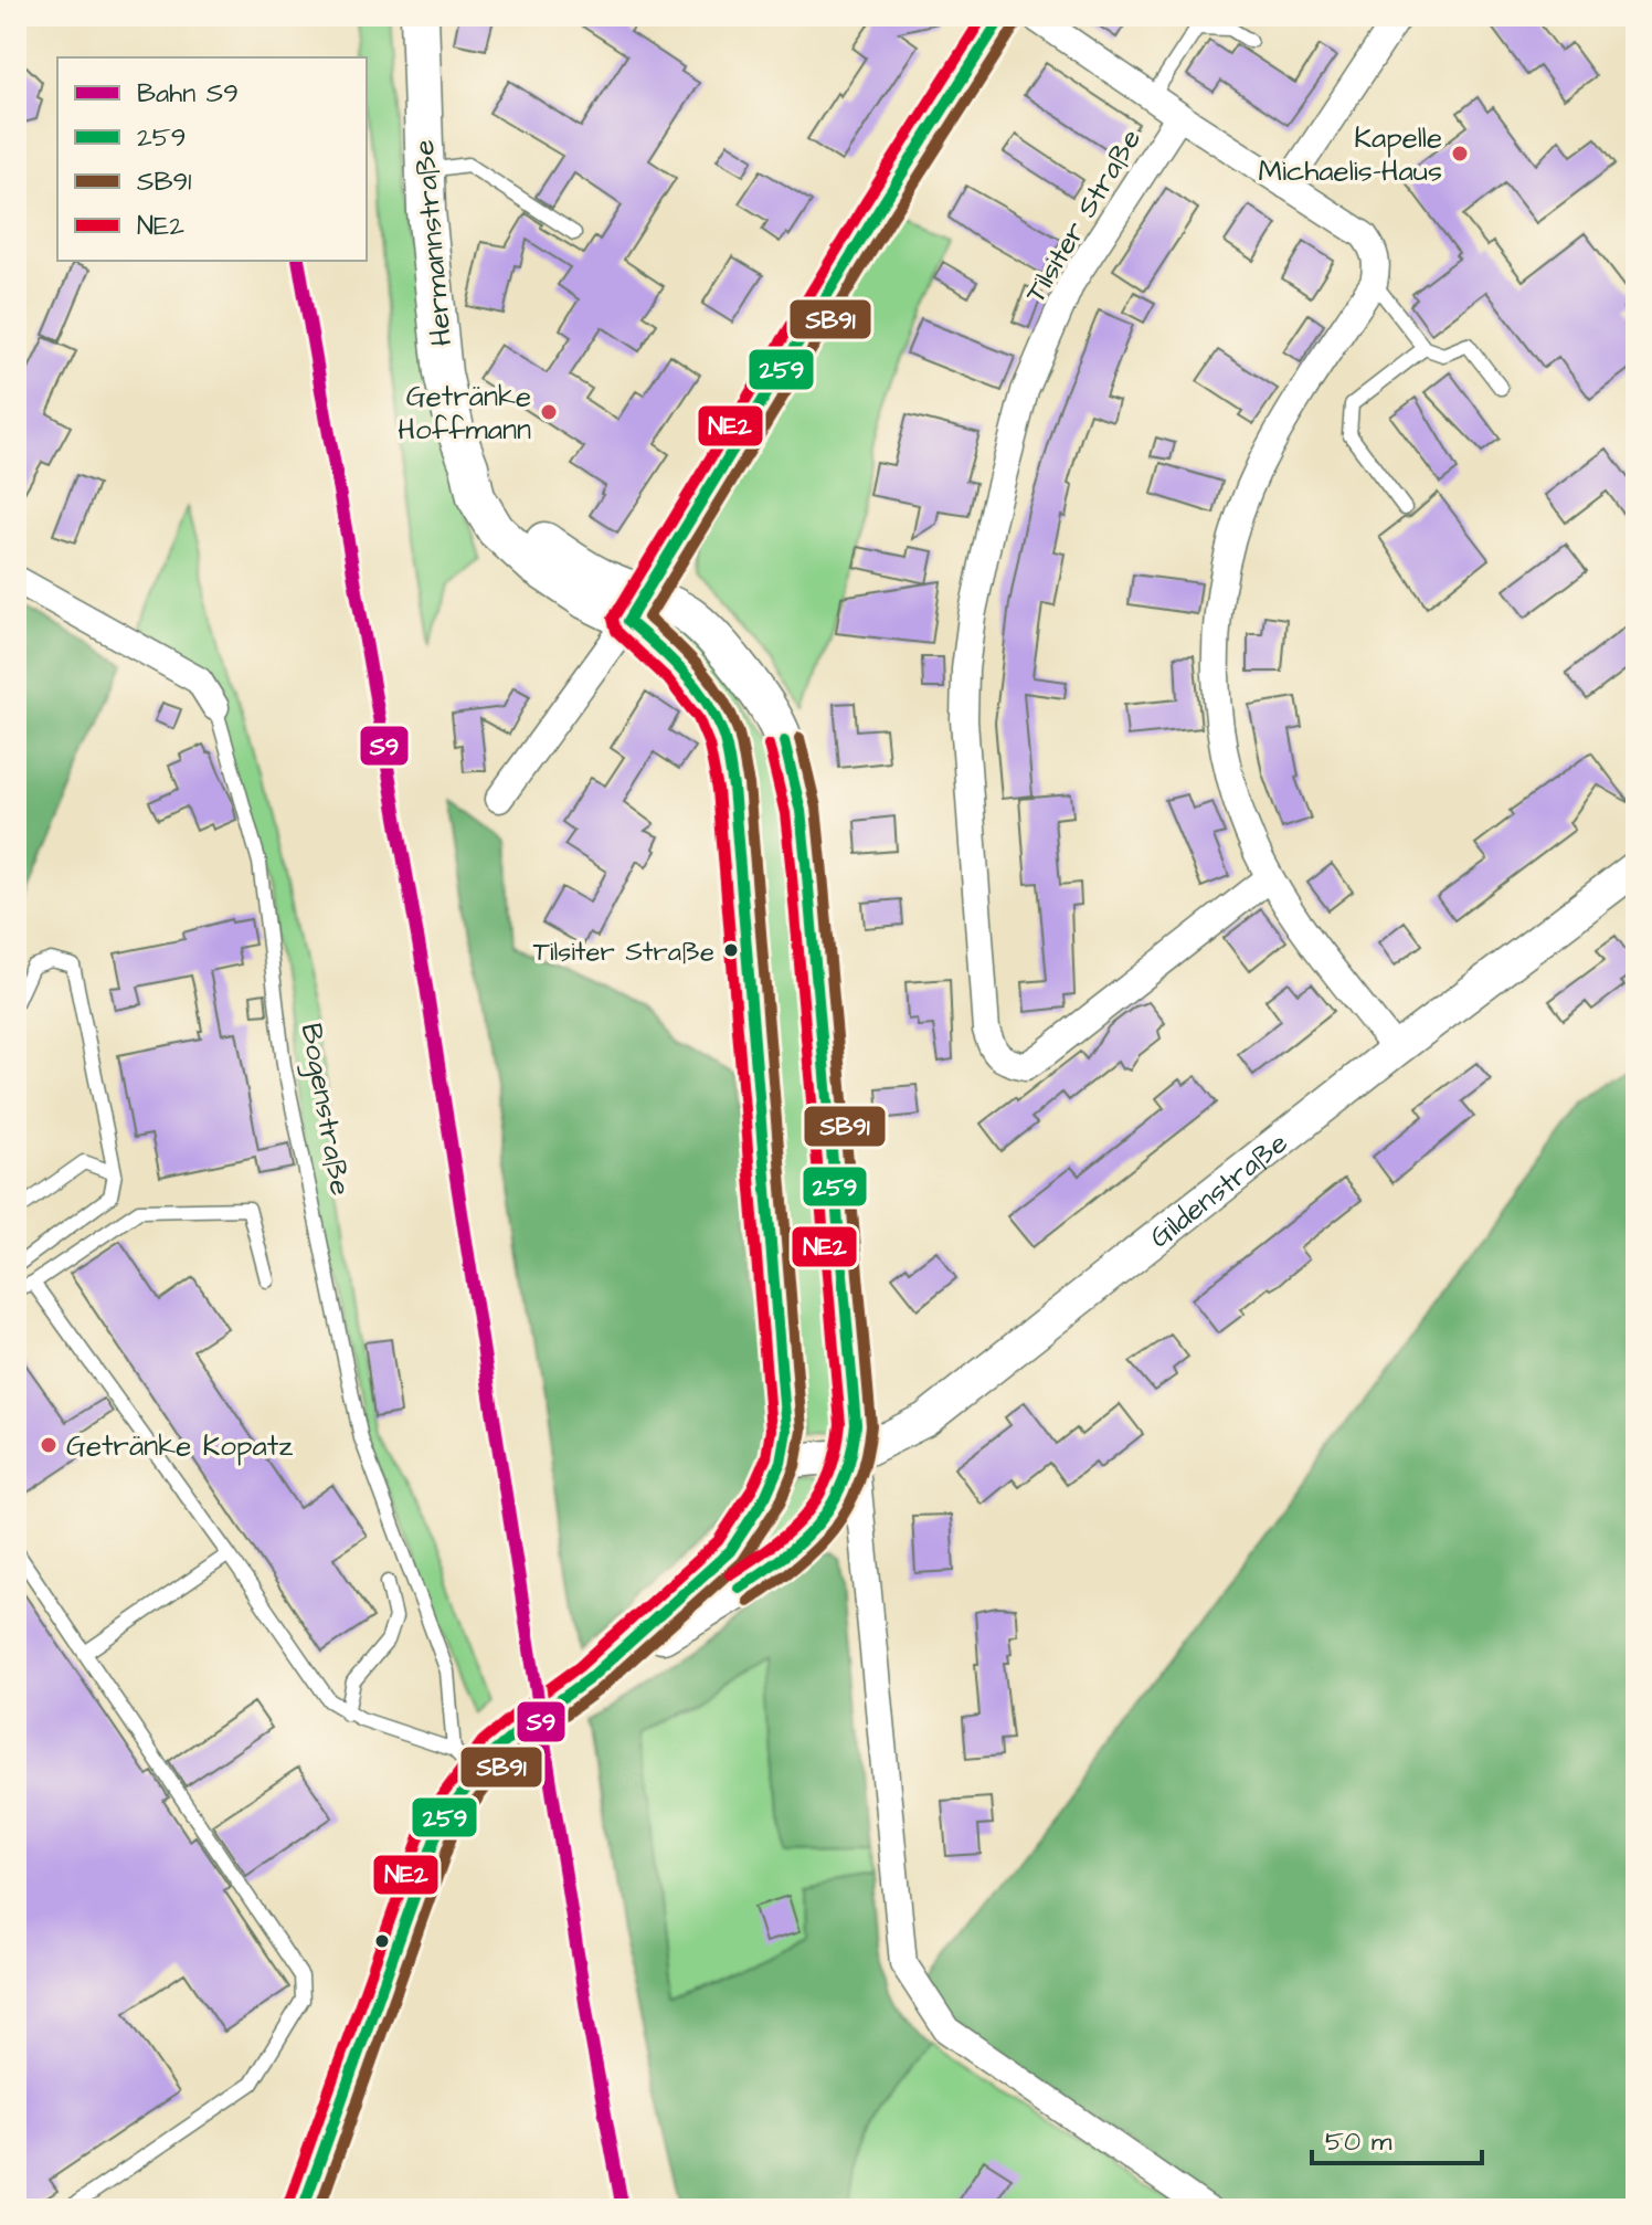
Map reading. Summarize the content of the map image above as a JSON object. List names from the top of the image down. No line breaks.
{"streets":{"main road":["Hermannstraße"],"street":["Tilsiter Straße","Bogenstraße","Gildenstraße"]},"places":["Kapelle Michaelis-Haus","Getränke Hoffmann","Tilsiter Straße","Getränke Kopatz"],"lines":["transit line 259","transit line NE2","transit line SB91","rail line S9"],"legend":["Bahn S9","259","SB91","NE2"],"scale_bar":"50 m"}
